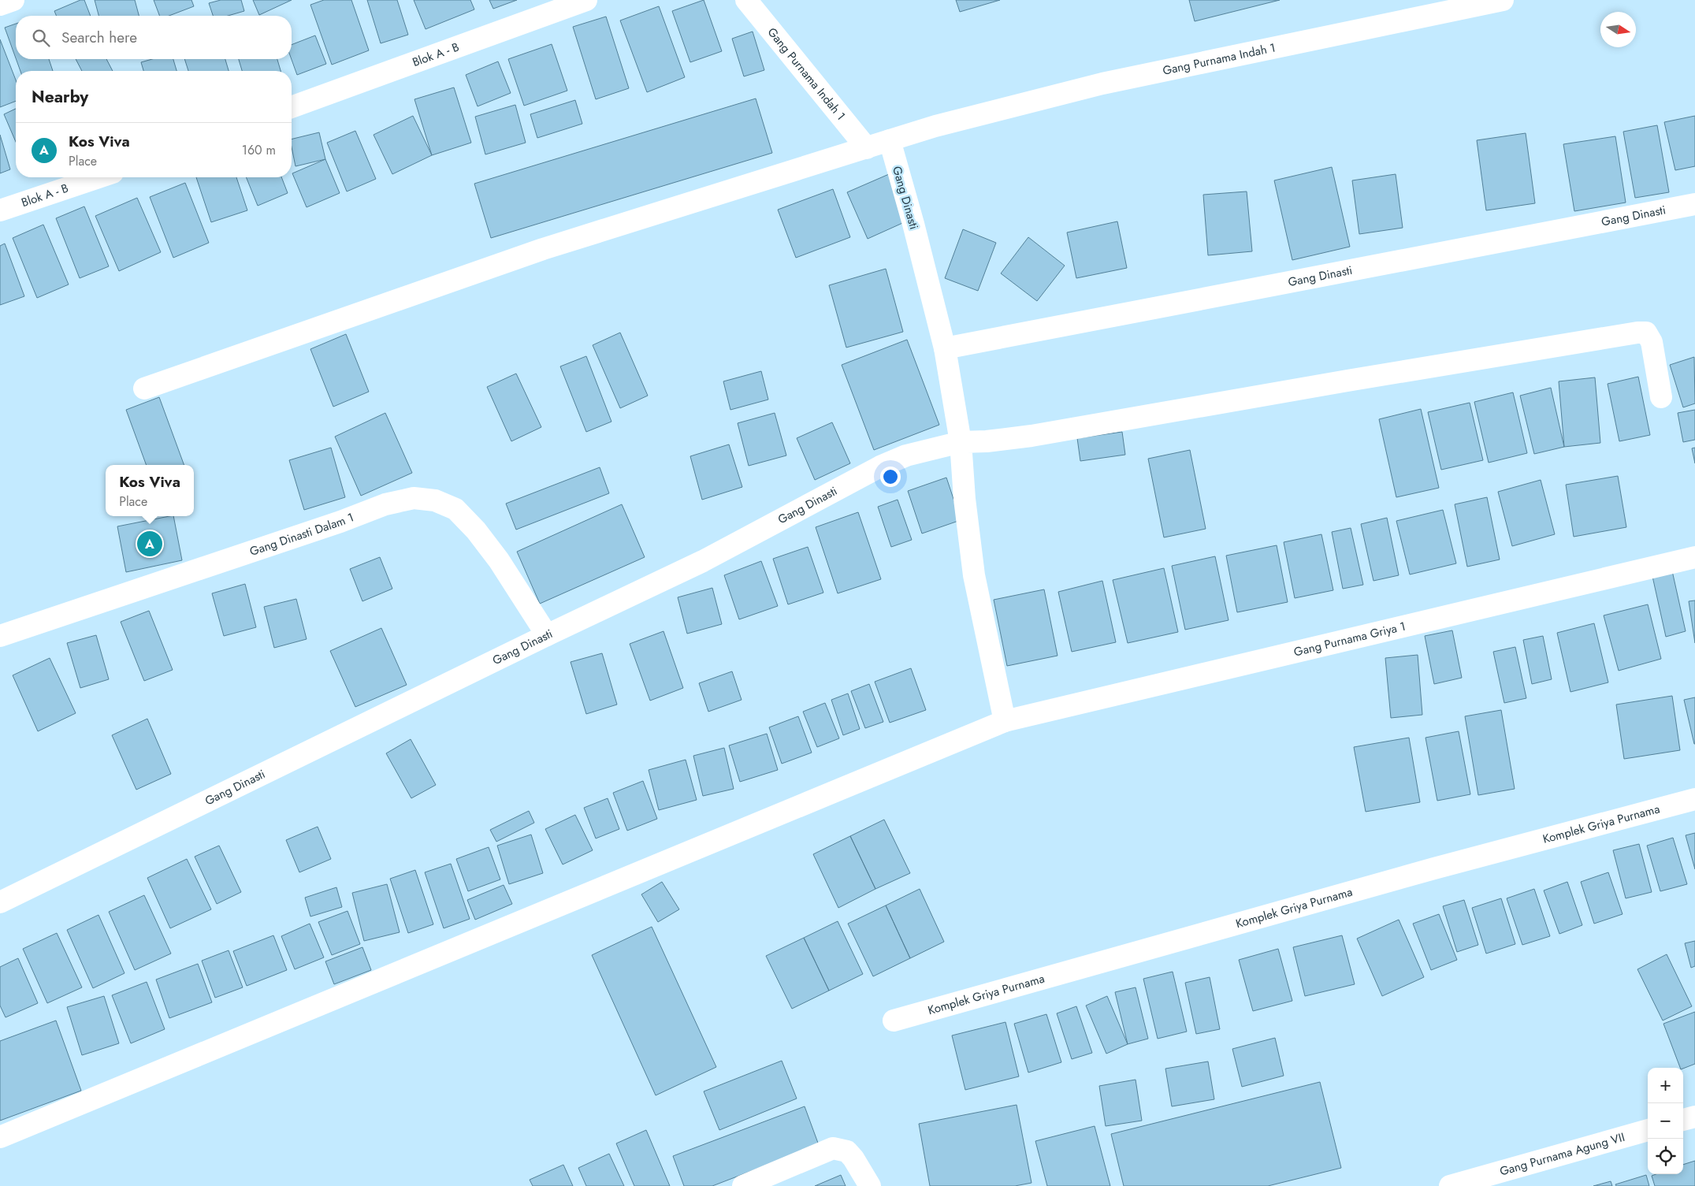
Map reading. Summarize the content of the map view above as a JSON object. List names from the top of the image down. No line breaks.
{"streets":{"street":["Blok A - B","Gang Purnama Indah 1","Gang Dinasti","Gang Dinasti Dalam 1","Gang Purnama Griya 1","Komplek Griya Purnama","Gang Purnama Agung VII"]},"crossings":[["Gang Purnama Indah 1","Gang Dinasti"],["Gang Dinasti","Gang Dinasti Dalam 1"]],"north":"right","page":{"search":"Search here","heading":"Nearby","list":[{"mark":"A","name":"Kos Viva","note":"Place","value":"160 m"}],"popup":["Kos Viva","Place"],"pins":"A","map_buttons":["+","−"]}}
